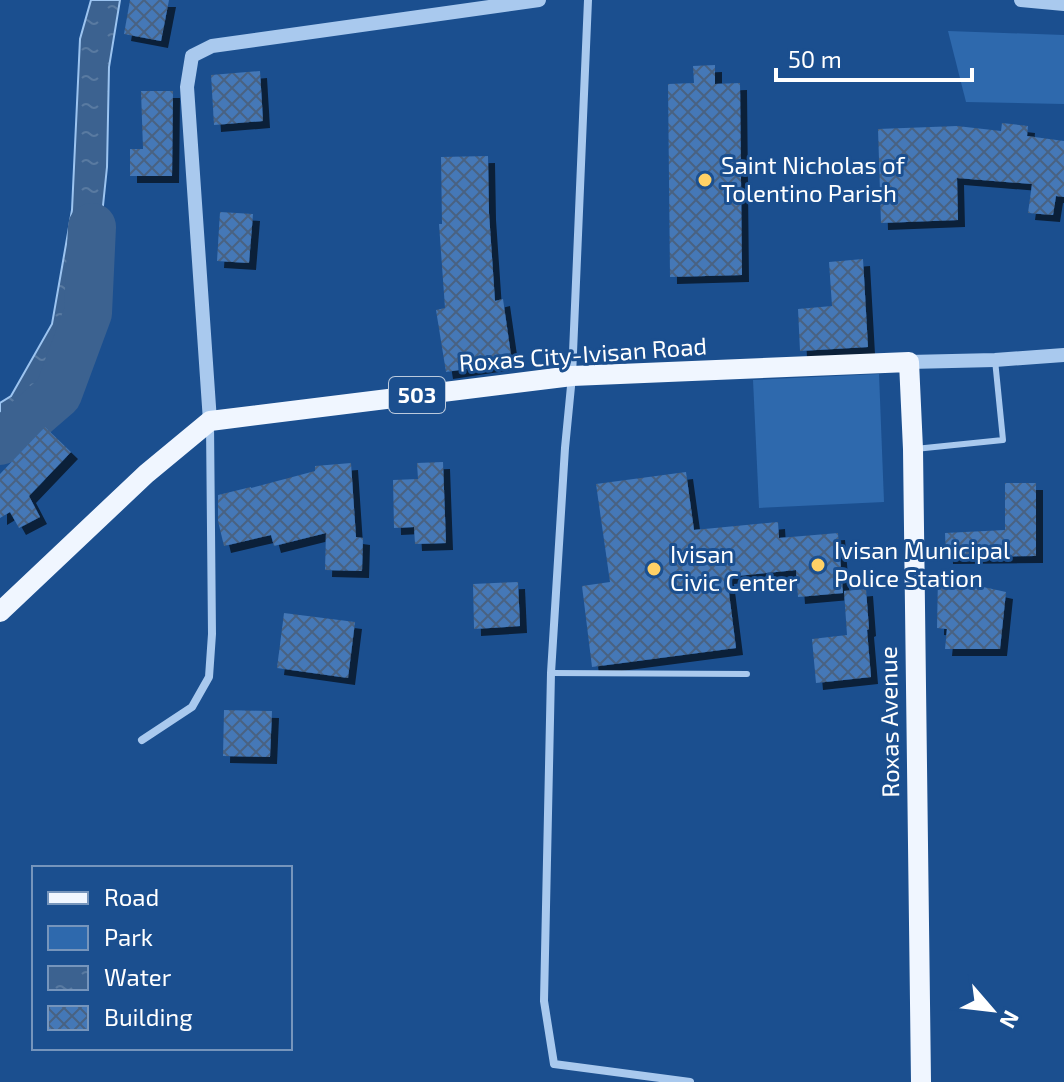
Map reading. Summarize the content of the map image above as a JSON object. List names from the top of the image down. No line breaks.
{"streets":{"main road":["Roxas City-Ivisan Road","503","Roxas Avenue"]},"crossings":[["Roxas City-Ivisan Road","Roxas Avenue"]],"places":["Saint Nicholas of Tolentino Parish","Ivisan Municipal Police Station","Ivisan Civic Center"],"legend":["Road","Park","Water","Building"],"scale_bar":"50 m","north":"bottom right"}
